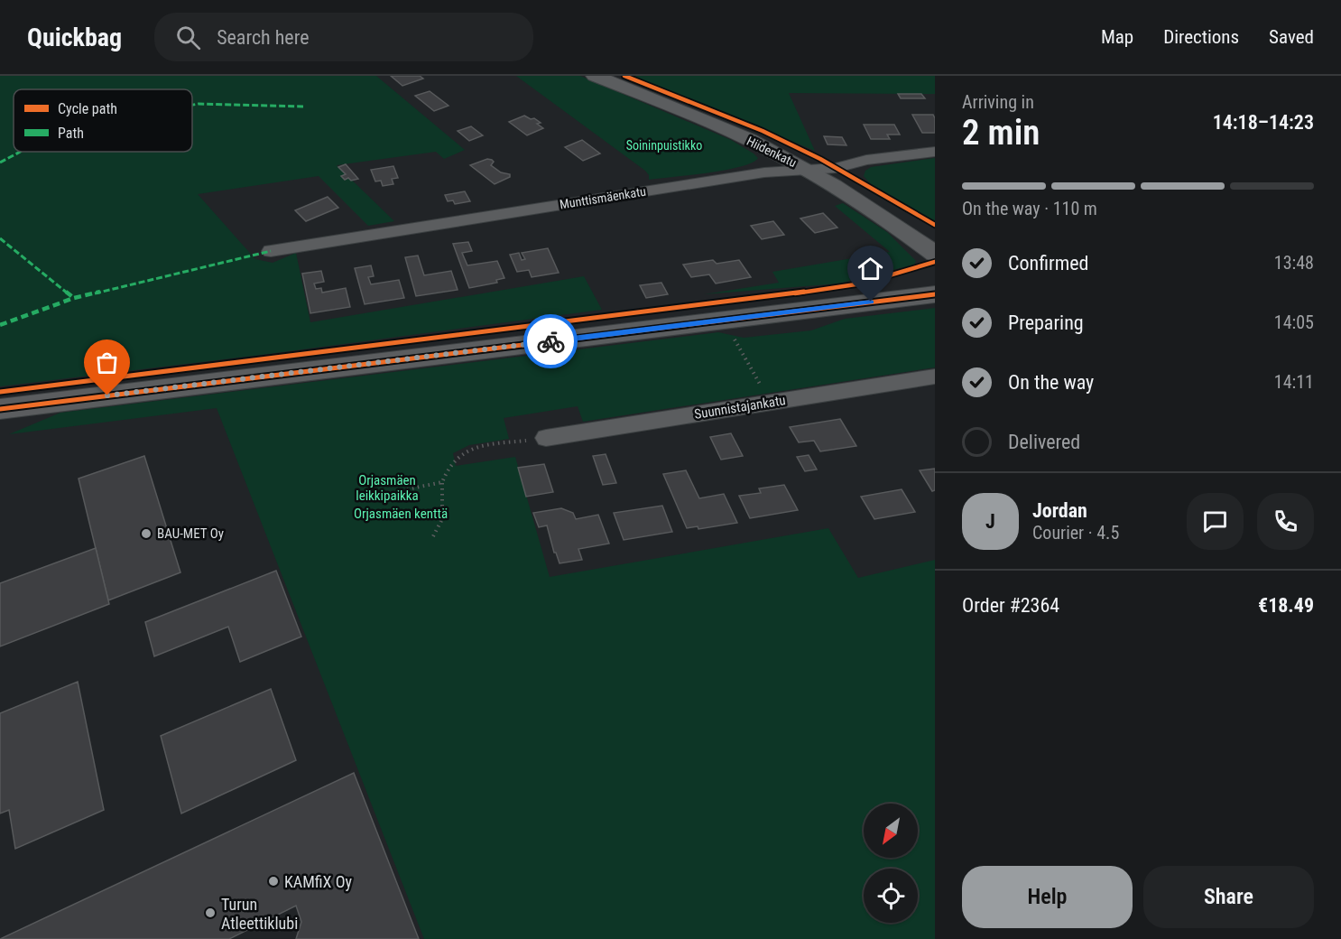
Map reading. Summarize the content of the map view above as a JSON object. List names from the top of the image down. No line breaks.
{"streets":{"street":["Hiidenkatu","Munttismäenkatu","Suunnistajankatu"]},"crossings":[["Hiidenkatu","Munttismäenkatu"]],"parks":["Soininpuistikko","Orjasmäen leikkipaikka","Orjasmäen kenttä"],"places":["BAU-MET Oy","KAMfiX Oy","Turun Atleettiklubi"],"legend":["Cycle path","Path"],"north":"bottom left","page":{"header":"Quickbag","search":"Search here","nav":["Map","Directions","Saved"],"heading":["2 min","Arriving in","14:18–14:23"],"panel":["Jordan","Courier · 4.5","Order #2364","€18.49"],"bar":"On the way · 110 m","list":[["Confirmed","13:48"],["Preparing","14:05"],["On the way","14:11"],"Delivered"],"round":"J","buttons":["Help","Share"]}}
